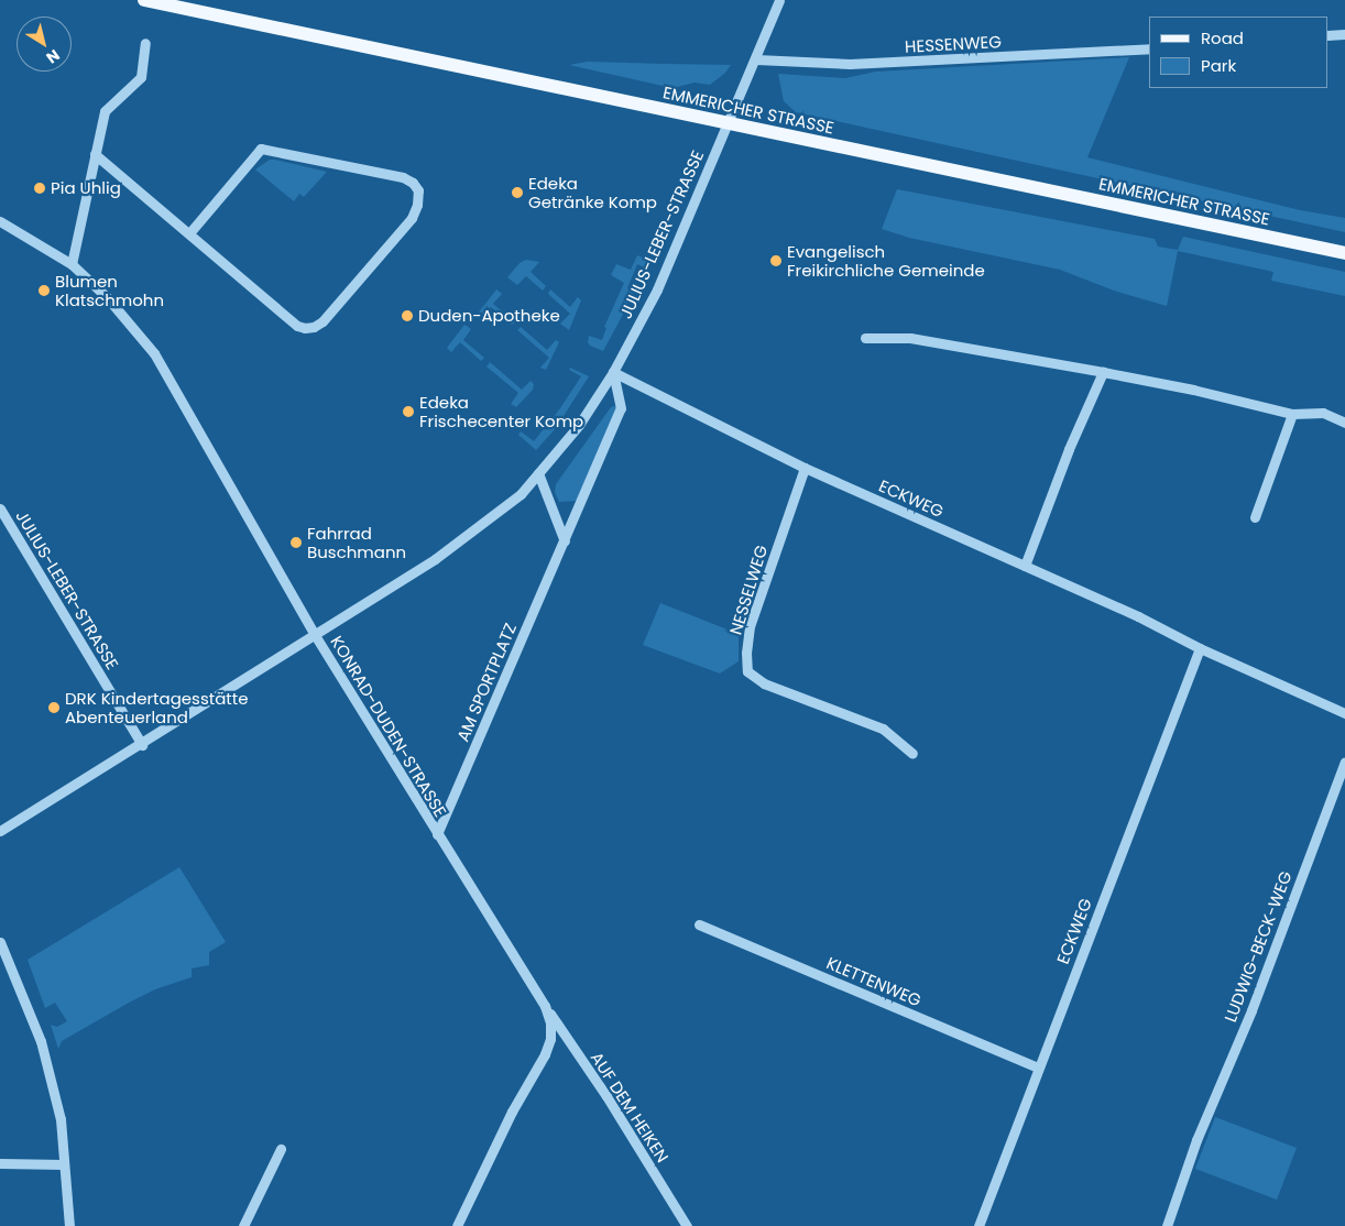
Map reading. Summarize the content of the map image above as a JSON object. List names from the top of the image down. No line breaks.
{"streets":{"main road":["EMMERICHER STRASSE"],"street":["HESSENWEG","JULIUS-LEBER-STRASSE","ECKWEG","NESSELWEG","AM SPORTPLATZ","KONRAD-DUDEN-STRASSE","LUDWIG-BECK-WEG","KLETTENWEG","AUF DEM HEIKEN"]},"crossings":[["HESSENWEG","JULIUS-LEBER-STRASSE"],["EMMERICHER STRASSE","JULIUS-LEBER-STRASSE"],["JULIUS-LEBER-STRASSE","ECKWEG"],["JULIUS-LEBER-STRASSE","AM SPORTPLATZ"],["JULIUS-LEBER-STRASSE","KONRAD-DUDEN-STRASSE"],["ECKWEG","NESSELWEG"],["ECKWEG","AM SPORTPLATZ"],["ECKWEG","KLETTENWEG"],["AM SPORTPLATZ","KONRAD-DUDEN-STRASSE"],["KONRAD-DUDEN-STRASSE","AUF DEM HEIKEN"]],"places":["Pia Uhlig","Edeka Getränke Komp","Evangelisch Freikirchliche Gemeinde","Blumen Klatschmohn","Duden-Apotheke","Edeka Frischecenter Komp","Fahrrad Buschmann","DRK Kindertagesstätte Abenteuerland"],"legend":["Road","Park"],"north":"bottom right"}
